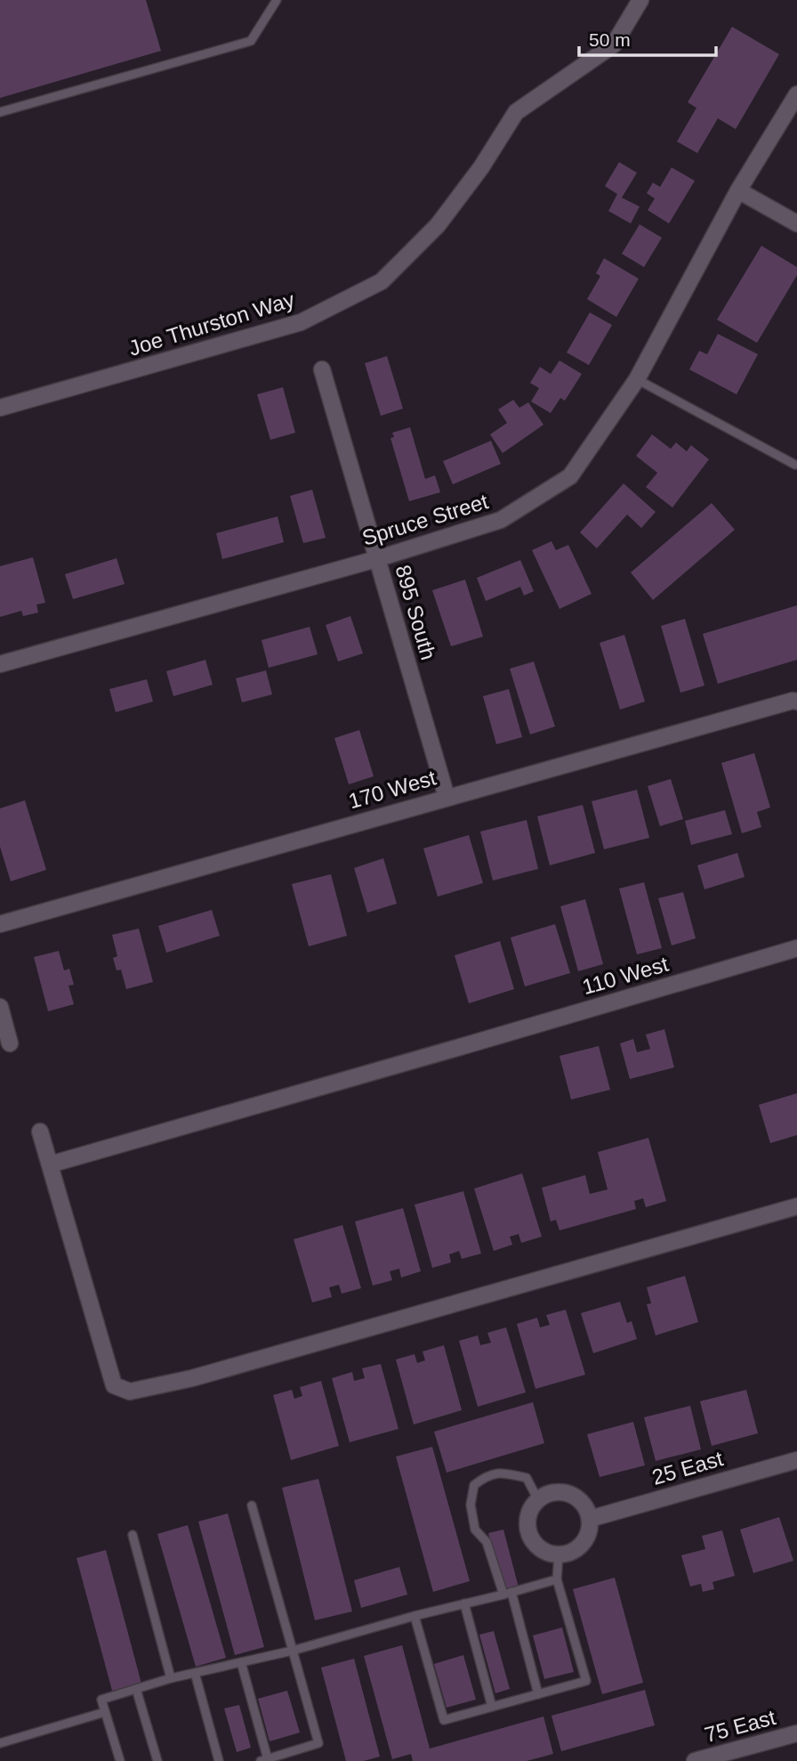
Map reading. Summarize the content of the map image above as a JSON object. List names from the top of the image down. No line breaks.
{"streets":{"street":["Joe Thurston Way","Spruce Street","895 South","170 West","110 West","25 East","75 East"]},"crossings":[["Spruce Street","895 South"],["895 South","170 West"]],"scale_bar":"50 m"}
